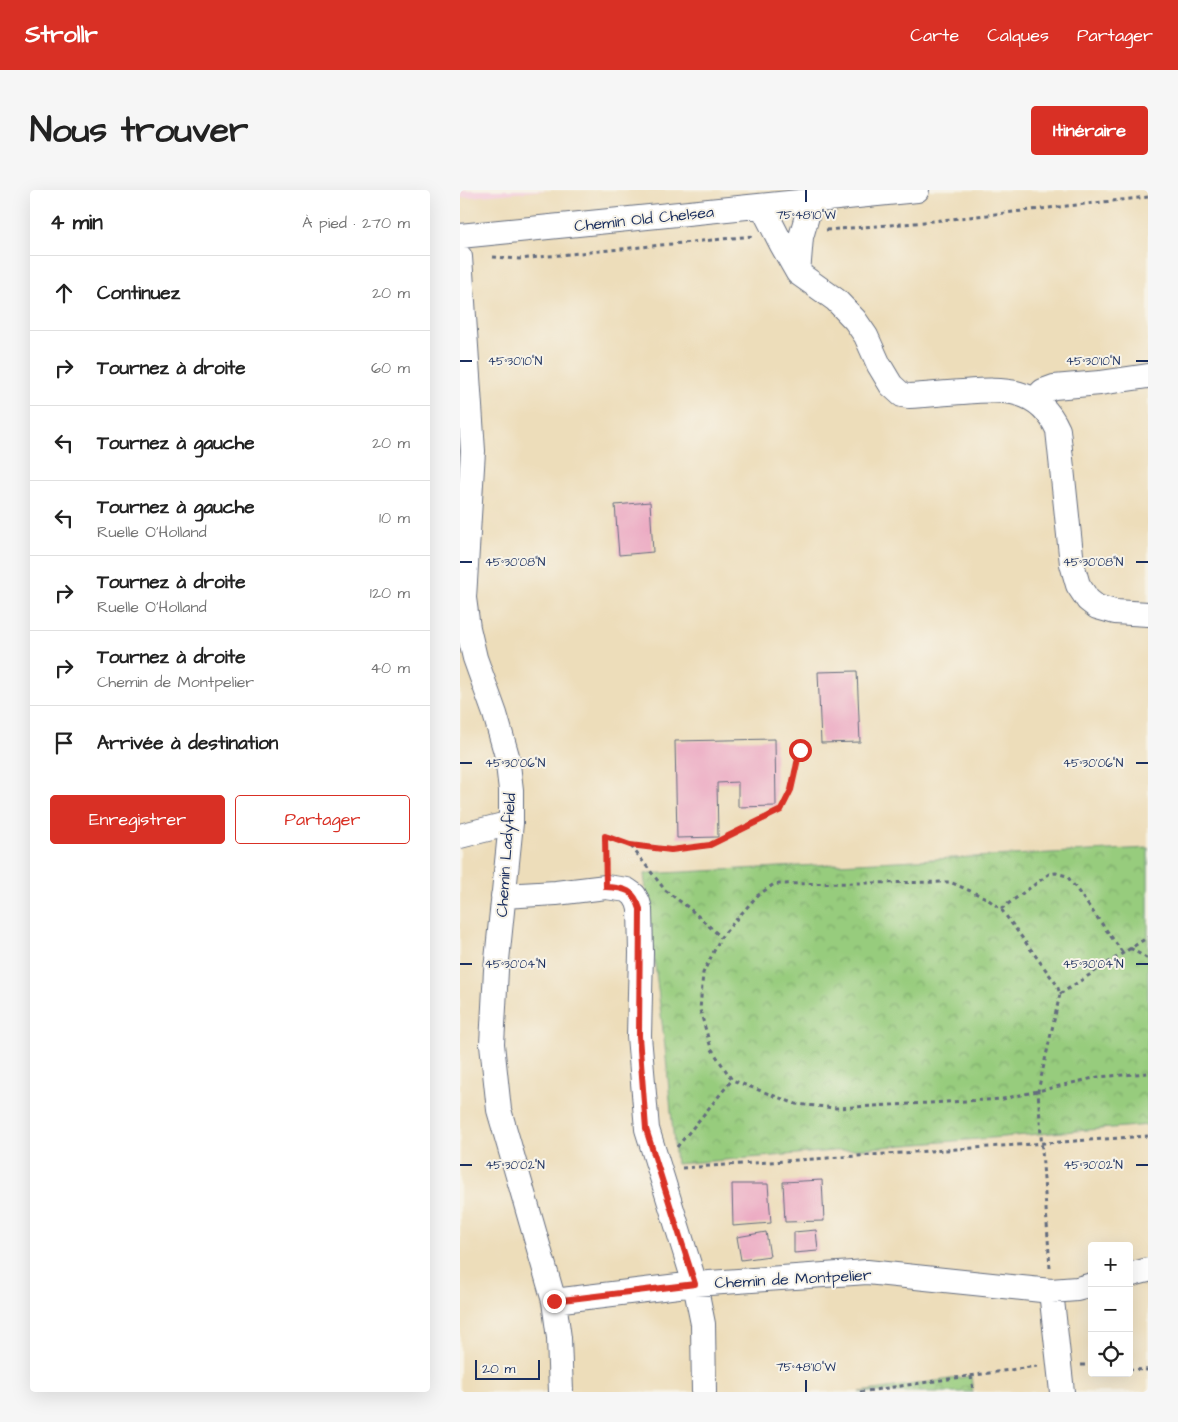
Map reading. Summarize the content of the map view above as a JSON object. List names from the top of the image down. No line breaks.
{"streets":{"street":["Chemin Old Chelsea","Chemin Ladyfield","Chemin de Montpelier"]},"crossings":[["Chemin Ladyfield","Chemin de Montpelier"]],"scale_bar":"20 m","page":{"header":"Strollr","nav":["Carte","Calques","Partager"],"title":"Nous trouver","buttons":["Itinéraire",["Enregistrer","Partager"]],"heading":["4 min","À pied · 270 m"],"list":[["Continuez","20 m"],["Tournez à droite","60 m"],["Tournez à gauche","20 m"],["Tournez à gauche","Ruelle O'Holland","10 m"],["Tournez à droite","Ruelle O'Holland","120 m"],["Tournez à droite","Chemin de Montpelier","40 m"],"Arrivée à destination"],"map_buttons":["+","−"],"scale":"20 m"},"coordinates":["75°48'10\"W","45°30'10\"N","45°30'08\"N","45°30'06\"N","45°30'04\"N","45°30'02\"N"]}
